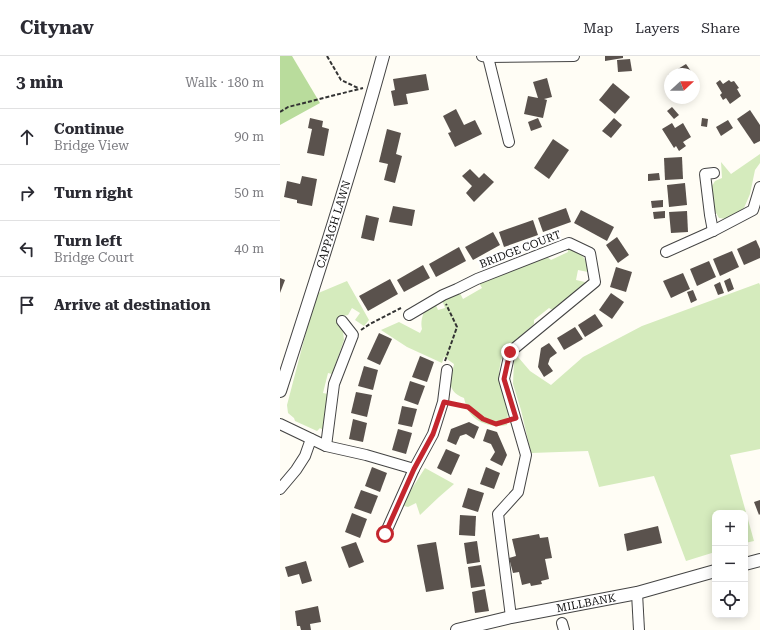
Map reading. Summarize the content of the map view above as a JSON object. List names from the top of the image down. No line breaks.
{"streets":{"street":["CAPPAGH LAWN","BRIDGE COURT","MILLBANK"]},"crossings":[["BRIDGE COURT","MILLBANK"]],"north":"right","page":{"header":"Citynav","nav":["Map","Layers","Share"],"heading":["3 min","Walk · 180 m"],"list":[["Continue","Bridge View","90 m"],["Turn right","50 m"],["Turn left","Bridge Court","40 m"],"Arrive at destination"],"map_buttons":["+","−"]}}
